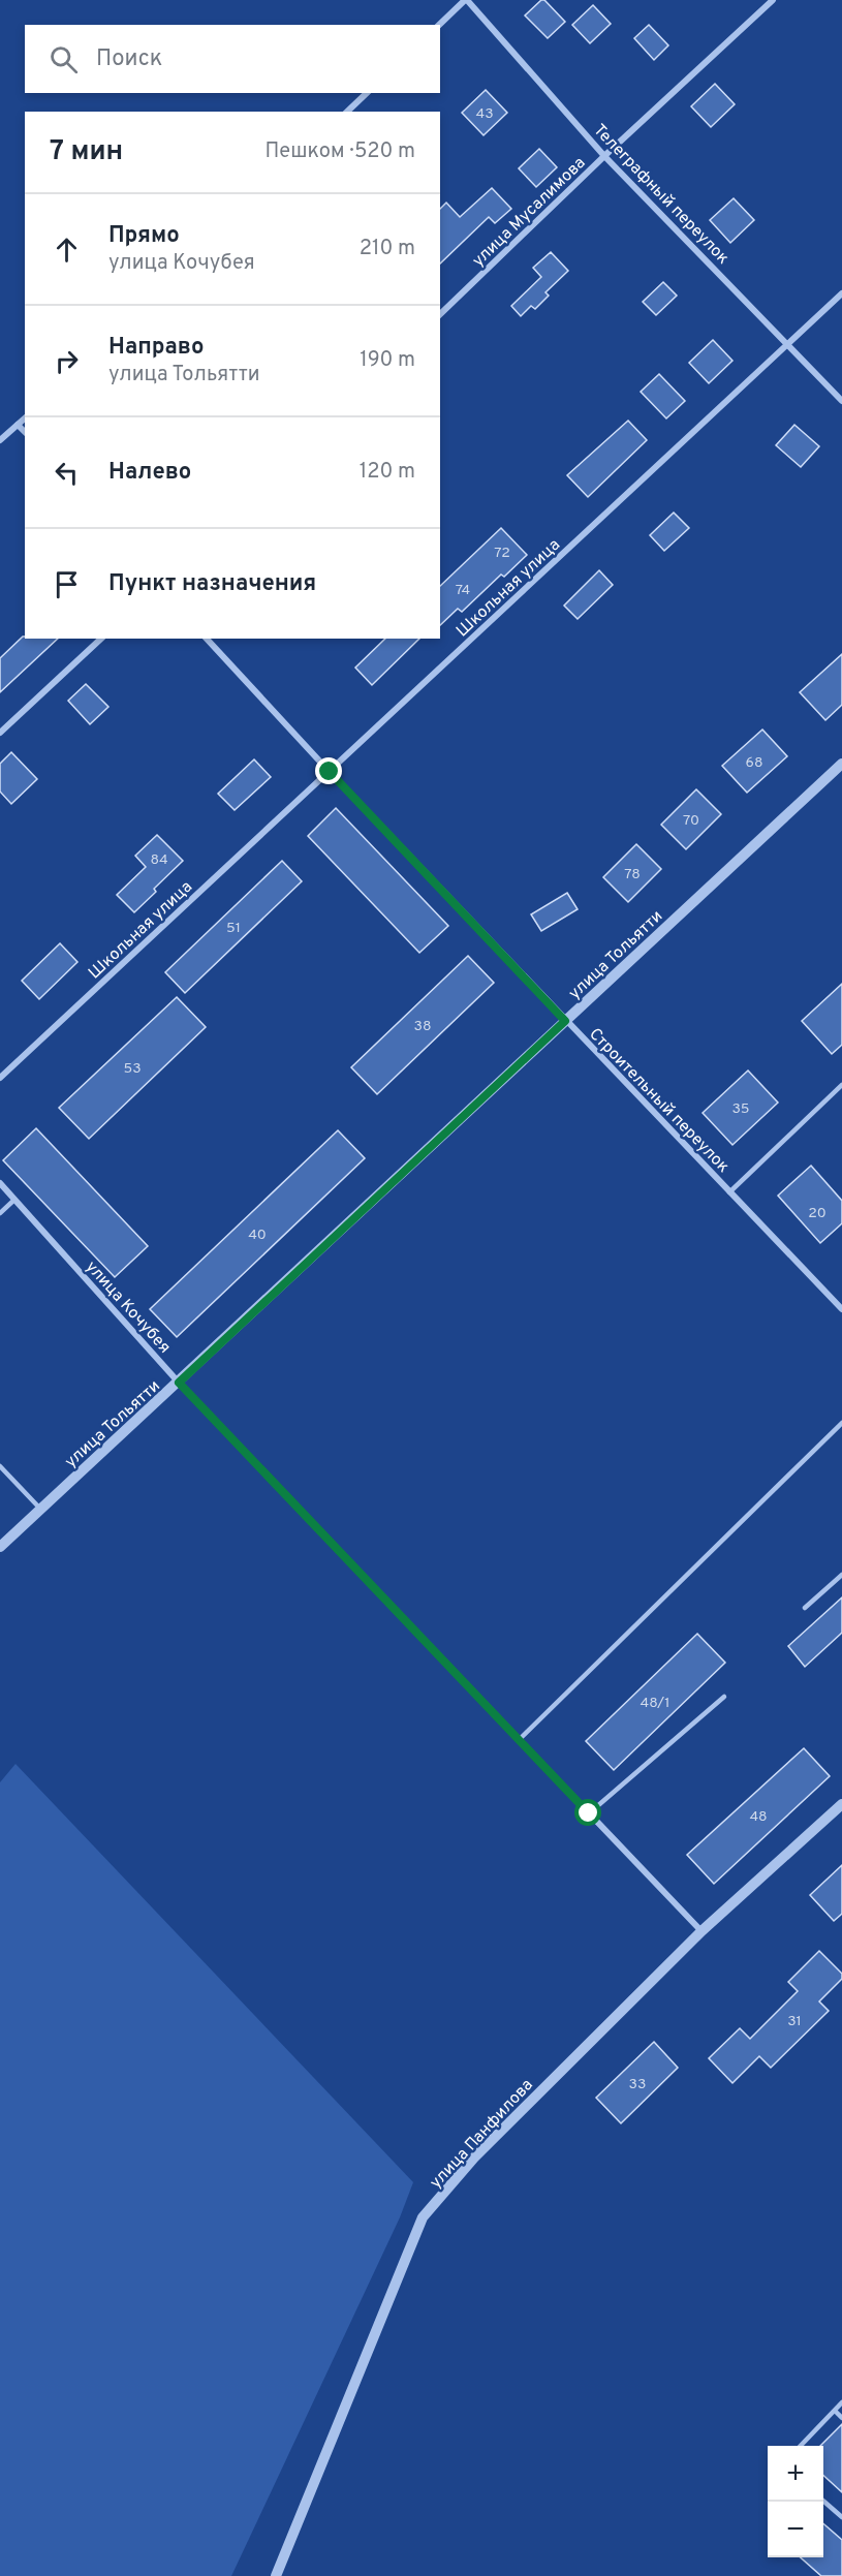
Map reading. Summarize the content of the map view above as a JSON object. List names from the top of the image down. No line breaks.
{"streets":{"street":["Телеграфный переулок","улица Мусалимова","Школьная улица","улица Тольятти","Строительный переулок","улица Кочубея","улица Панфилова"]},"crossings":[["Телеграфный переулок","улица Мусалимова"],["Телеграфный переулок","Школьная улица"],["Школьная улица","Строительный переулок"],["улица Тольятти","Строительный переулок"],["улица Тольятти","улица Кочубея"],["улица Кочубея","улица Панфилова"]],"house_numbers":["43","72","74","68","70","84","78","51","38","53","35","20","40","48/1","48","31","33"],"page":{"search":"Поиск","heading":["7 мин","Пешком · 520 m"],"list":[["Прямо","улица Кочубея","210 m"],["Направо","улица Тольятти","190 m"],["Налево","120 m"],"Пункт назначения"],"map_buttons":["+","−"]}}
